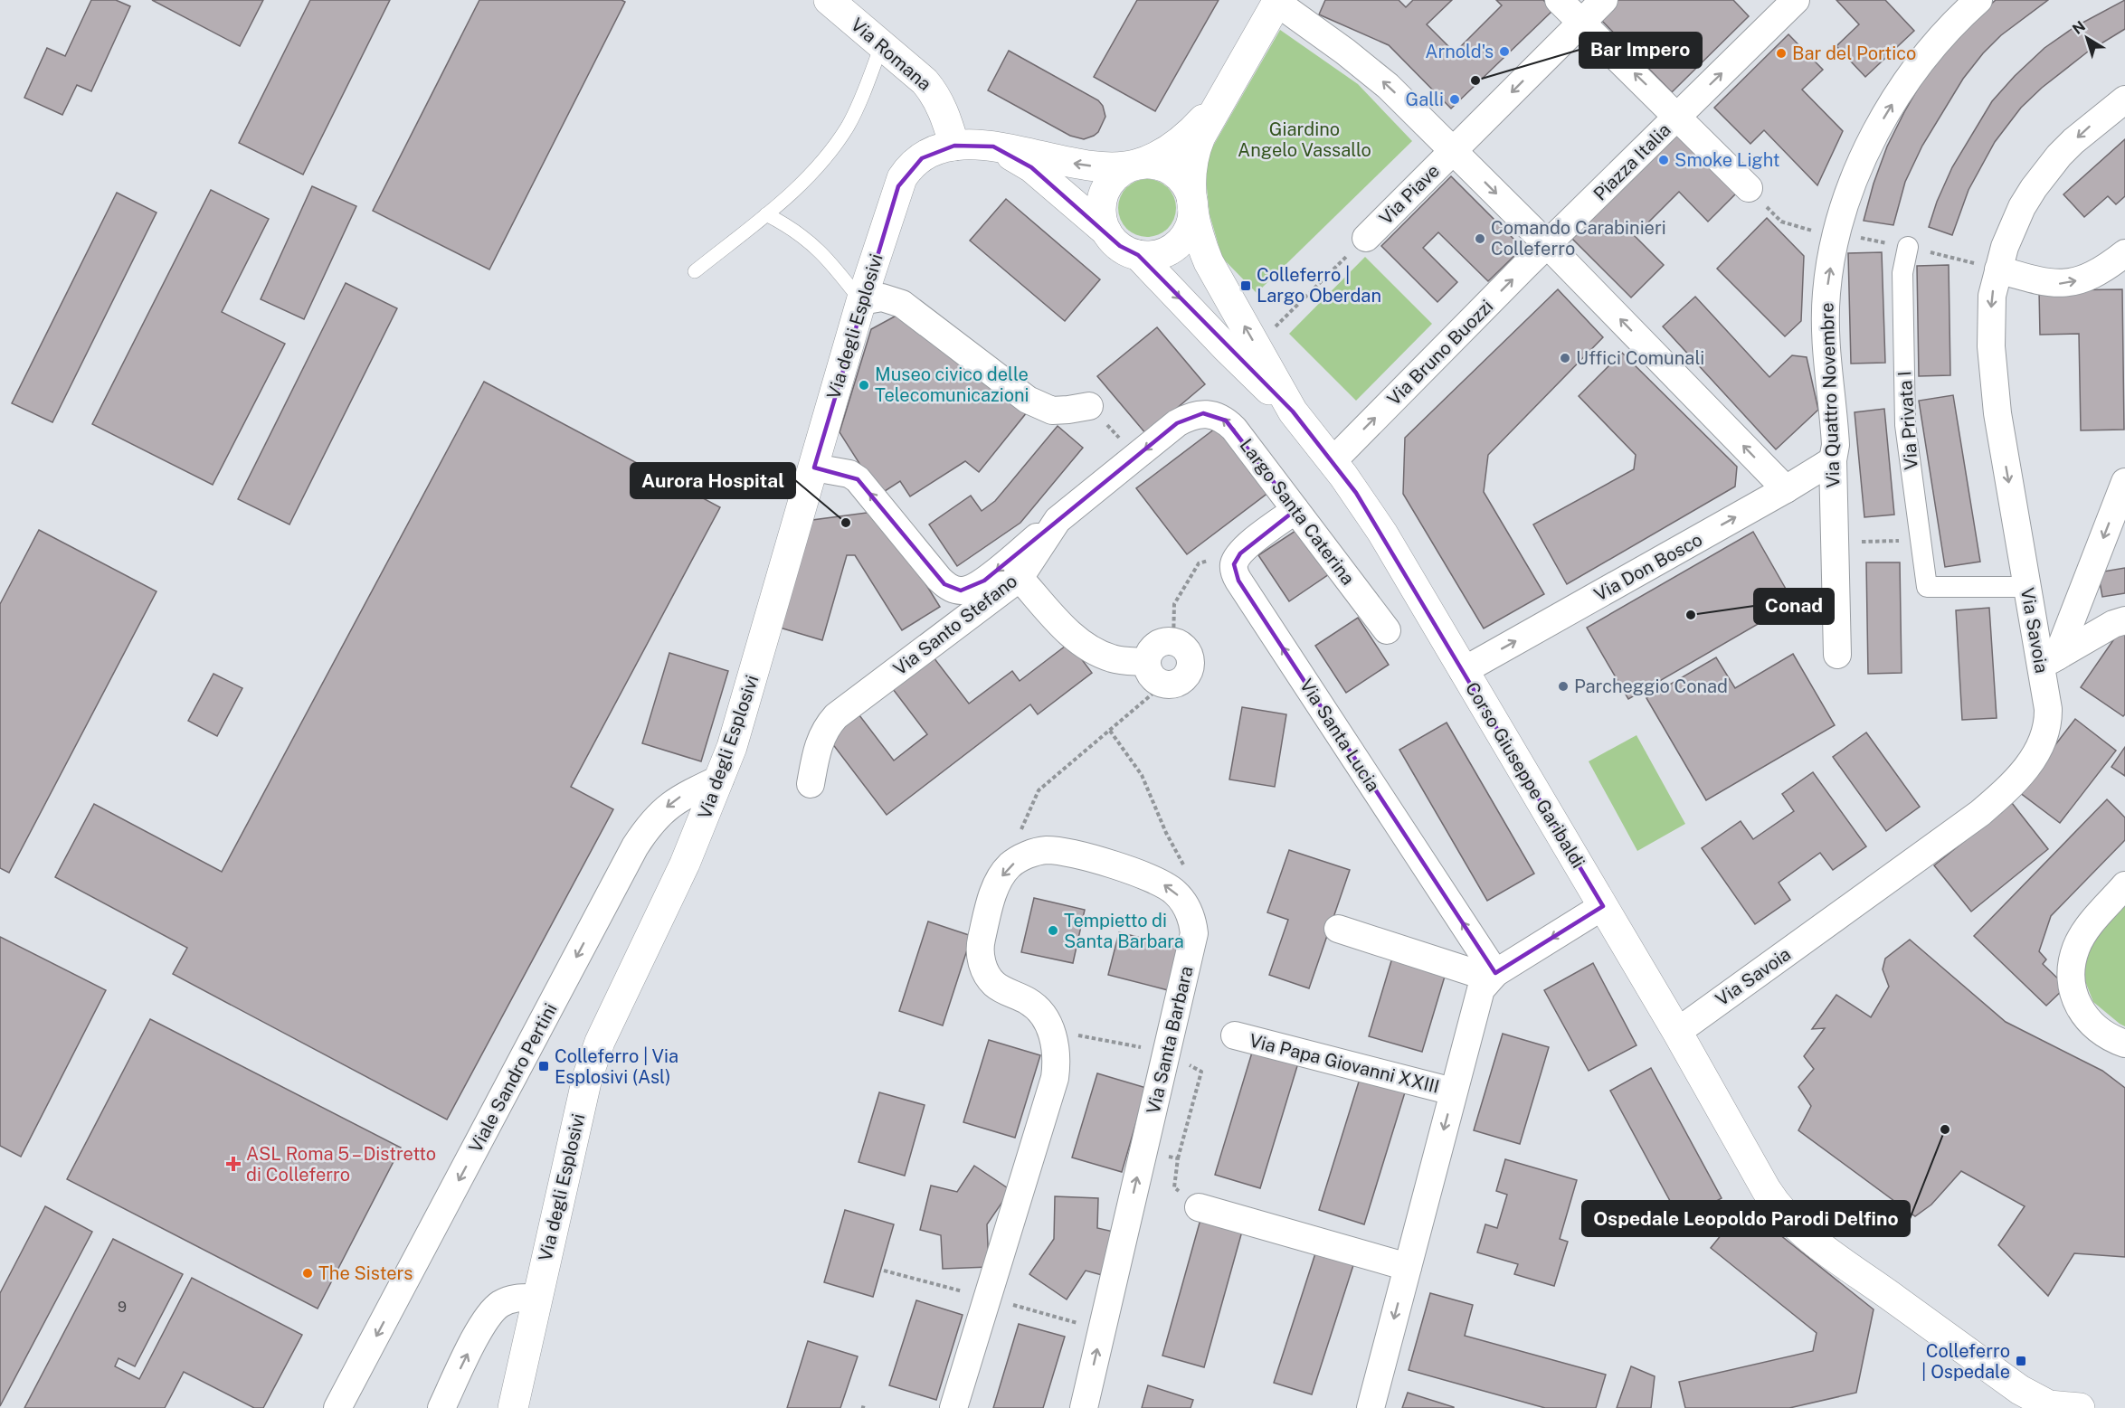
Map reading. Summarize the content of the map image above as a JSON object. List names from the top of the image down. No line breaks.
{"streets":{"main road":["Via Romana","Via degli Esplosivi","Corso Giuseppe Garibaldi"],"street":["Piazza Italia","Via Piave","Via Bruno Buozzi","Via Quattro Novembre","Via Privata I","Largo Santa Caterina","Via Don Bosco","Via Santo Stefano","Via Savoia","Via Santa Lucia","Via Santa Barbara","Via Papa Giovanni XXIII","Viale Sandro Pertini"]},"crossings":[["Via Romana","Via degli Esplosivi"],["Piazza Italia","Via Bruno Buozzi"],["Via degli Esplosivi","Corso Giuseppe Garibaldi"],["Via degli Esplosivi","Viale Sandro Pertini"],["Via Bruno Buozzi","Corso Giuseppe Garibaldi"],["Via Quattro Novembre","Via Don Bosco"],["Via Privata I","Via Savoia"],["Largo Santa Caterina","Via Santo Stefano"],["Largo Santa Caterina","Via Santa Lucia"],["Via Don Bosco","Corso Giuseppe Garibaldi"],["Via Savoia","Corso Giuseppe Garibaldi"],["Via Santa Lucia","Via Papa Giovanni XXIII"]],"one_way":["Via Bruno Buozzi","Via Quattro Novembre","Largo Santa Caterina","Via Don Bosco","Via Savoia","Via Santa Lucia","Via Papa Giovanni XXIII","Viale Sandro Pertini"],"parks":["Giardino Angelo Vassallo"],"places":{"other":["Arnold's","Bar del Portico","Bar Impero","Galli","Smoke Light","Comando Carabinieri Colleferro","Uffici Comunali","Museo civico delle Telecomunicazioni","Aurora Hospital","Conad","Parcheggio Conad","Tempietto di Santa Barbara","Ospedale Leopoldo Parodi Delfino","The Sisters"],"transit":["Colleferro | Largo Oberdan","Colleferro | Via Esplosivi (Asl)","Colleferro | Ospedale"],"health":["ASL Roma 5 – Distretto di Colleferro"]},"house_numbers":["9"],"north":"top left"}
